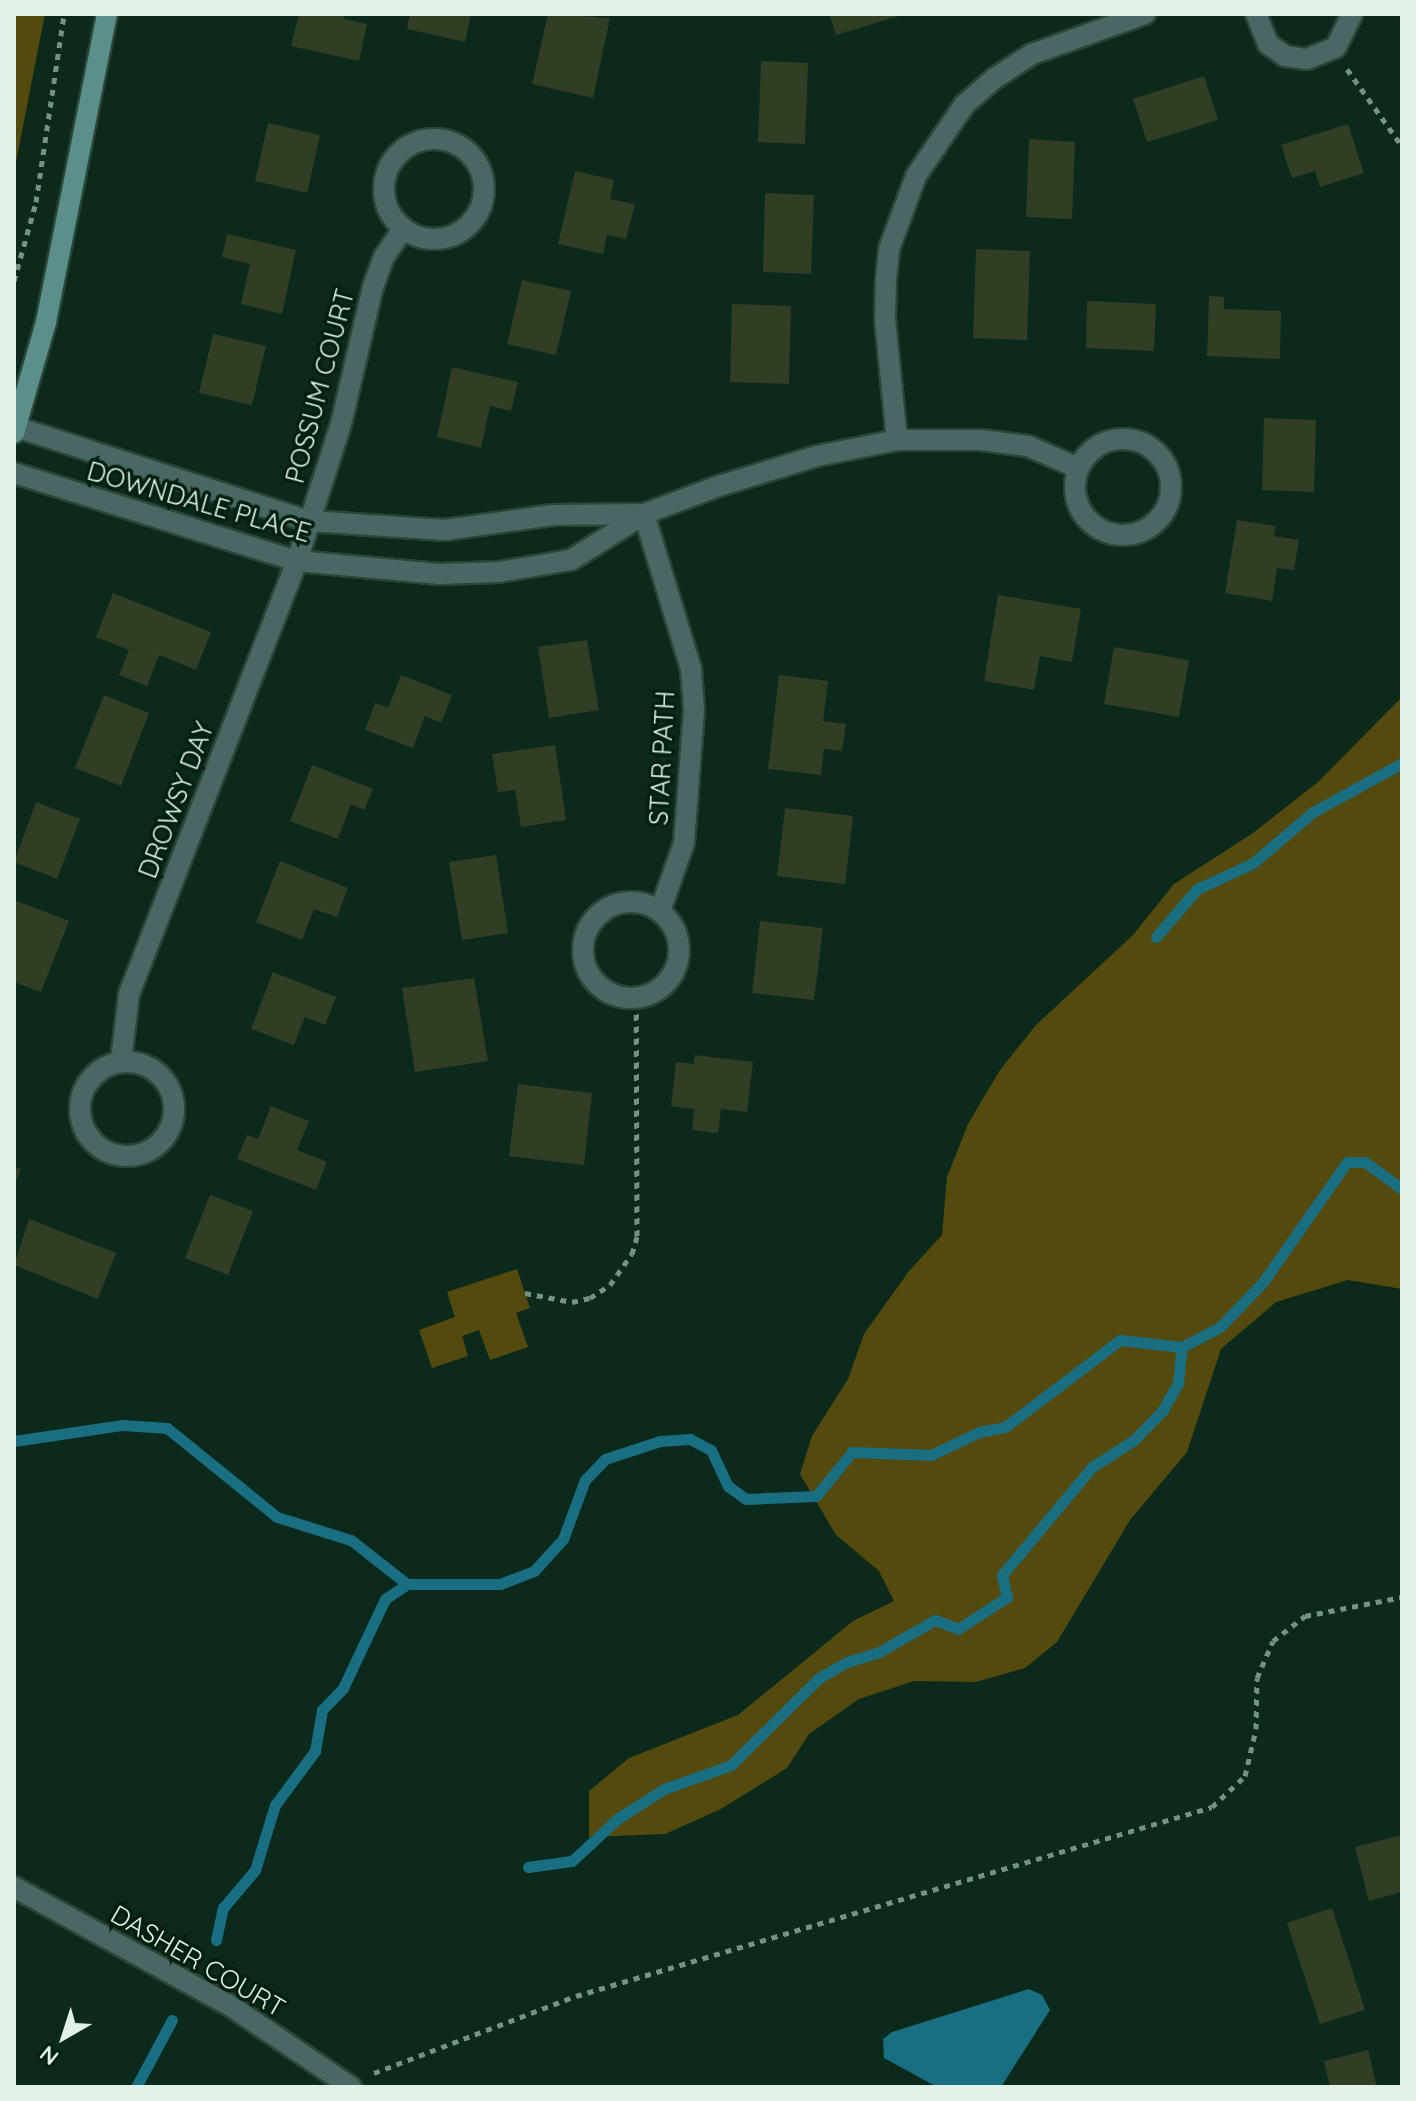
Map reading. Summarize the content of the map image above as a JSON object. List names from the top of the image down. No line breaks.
{"streets":{"street":["POSSUM COURT","DOWNDALE PLACE","STAR PATH","DROWSY DAY","DASHER COURT"]},"crossings":[["POSSUM COURT","DOWNDALE PLACE"],["POSSUM COURT","DROWSY DAY"],["DOWNDALE PLACE","STAR PATH"],["DOWNDALE PLACE","DROWSY DAY"]],"north":"bottom left"}
